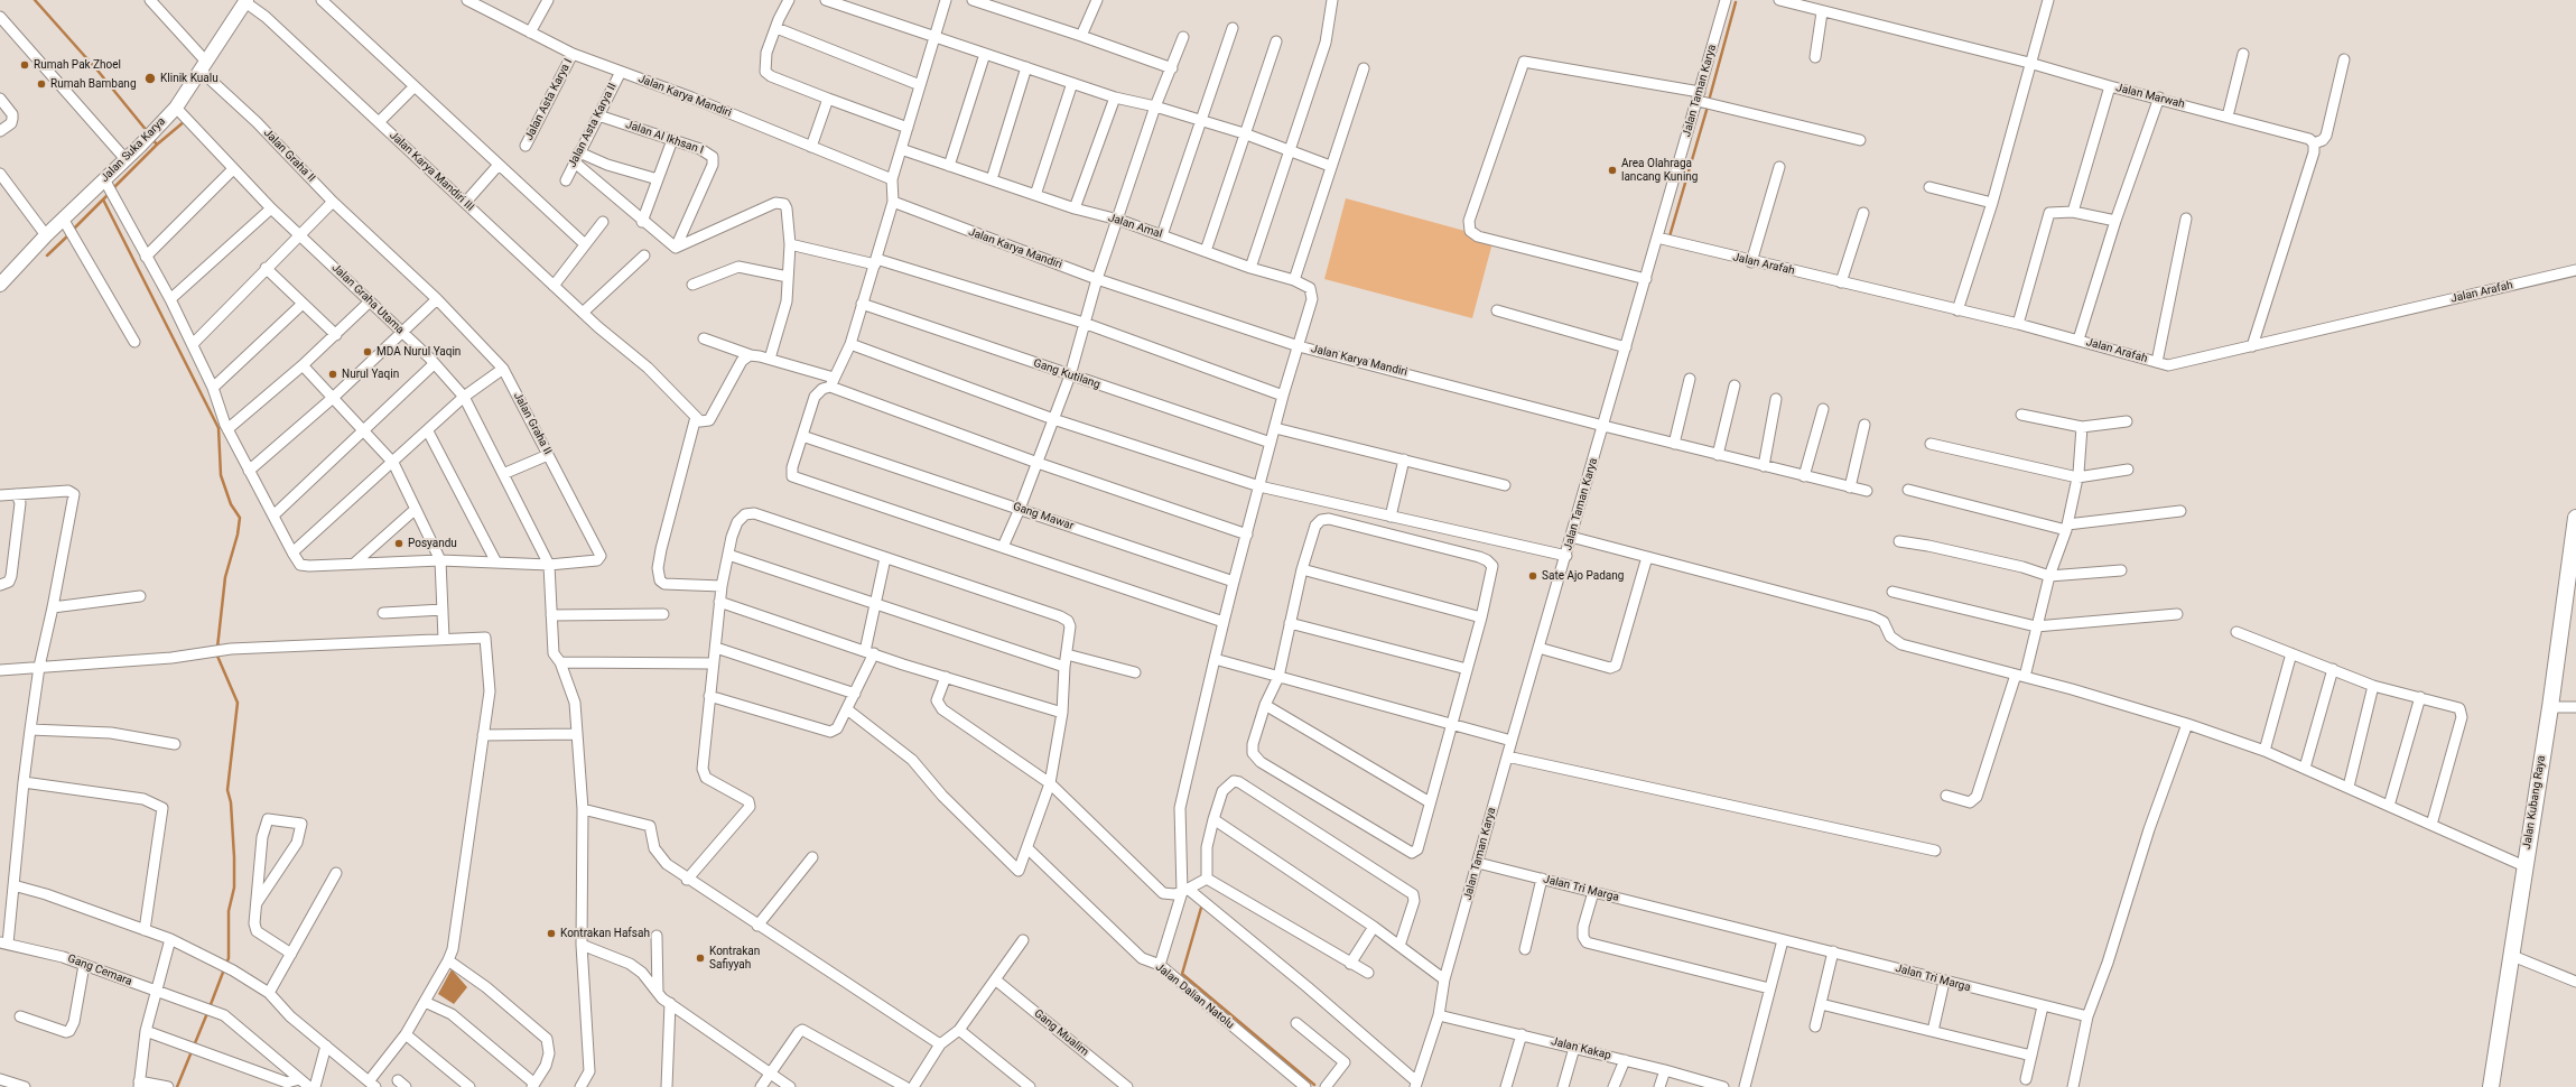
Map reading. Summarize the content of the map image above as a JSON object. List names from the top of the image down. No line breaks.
{"streets":{"highway":["Jalan Kubang Raya"],"main road":["Jalan Suka Karya"],"street":["Jalan Taman Karya","Jalan Karya Mandiri","Jalan Marwah","Jalan Asta Karya I","Jalan Asta Karya II","Jalan Al Ikhsan I","Jalan Graha II","Jalan Karya Mandiri III","Jalan Amal","Jalan Arafah","Jalan Graha Utama","Gang Kutilang","Gang Mawar","Jalan Tri Marga","Gang Cemara","Jalan Dalian Natolu","Gang Mualim","Jalan Kakap"]},"crossings":[["Jalan Taman Karya","Jalan Karya Mandiri"],["Jalan Taman Karya","Jalan Arafah"],["Jalan Taman Karya","Jalan Tri Marga"],["Jalan Taman Karya","Jalan Kakap"],["Jalan Karya Mandiri","Jalan Asta Karya I"],["Jalan Karya Mandiri","Jalan Asta Karya II"],["Jalan Karya Mandiri","Jalan Amal"],["Jalan Asta Karya II","Jalan Al Ikhsan I"],["Jalan Suka Karya","Jalan Graha II"],["Jalan Suka Karya","Jalan Karya Mandiri III"],["Jalan Suka Karya","Jalan Graha Utama"],["Jalan Graha II","Jalan Graha Utama"],["Jalan Amal","Gang Kutilang"],["Jalan Amal","Gang Mawar"]],"places":["Rumah Pak Zhoel","Klinik Kualu","Rumah Bambang","Area Olahraga lancang Kuning","MDA Nurul Yaqin","Nurul Yaqin","Posyandu","Sate Ajo Padang","Kontrakan Hafsah","Kontrakan Safiyyah"]}
